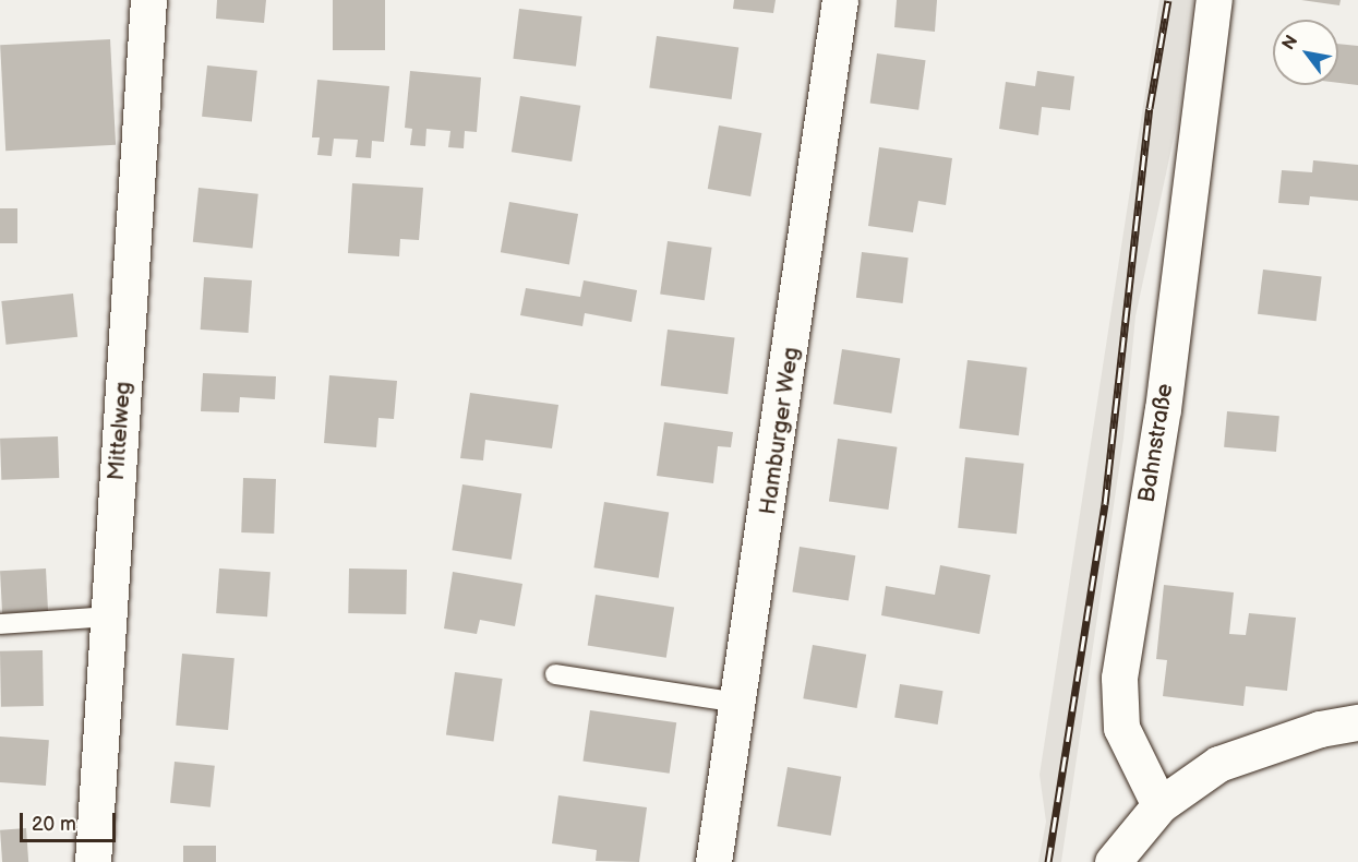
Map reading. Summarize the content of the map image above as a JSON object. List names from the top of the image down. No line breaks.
{"streets":{"street":["Mittelweg","Hamburger Weg","Bahnstraße"]},"scale_bar":"20 m","north":"top left"}
